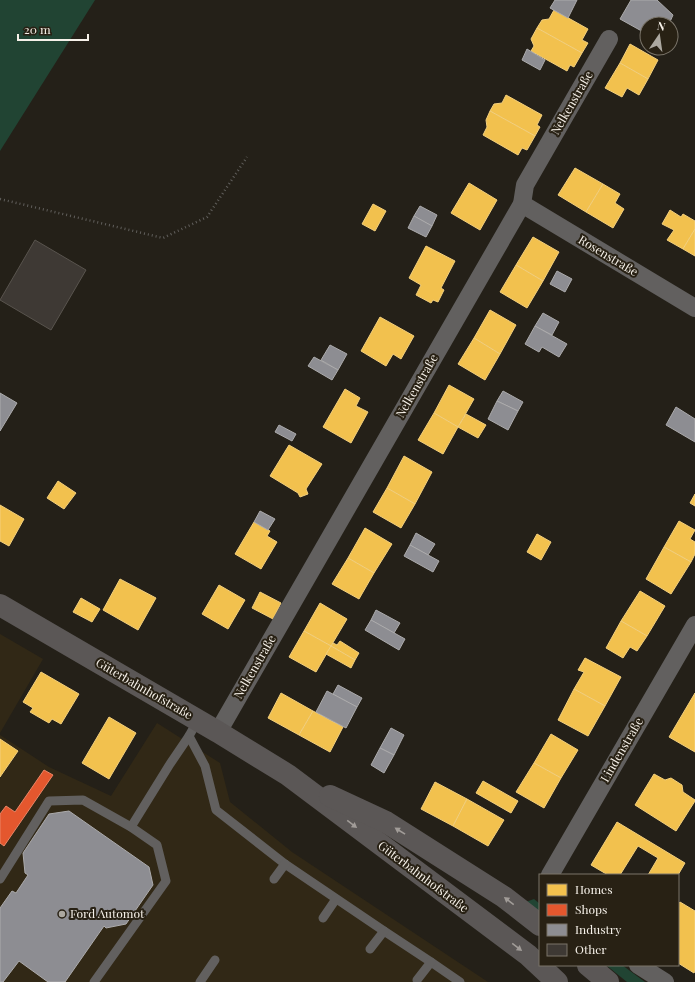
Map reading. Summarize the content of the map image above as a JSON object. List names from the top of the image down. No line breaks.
{"streets":{"main road":["Güterbahnhofstraße"],"street":["Nelkenstraße","Rosenstraße","Lindenstraße"]},"crossings":[["Nelkenstraße","Rosenstraße"],["Nelkenstraße","Güterbahnhofstraße"]],"places":["Ford Automot"],"legend":["Homes","Shops","Industry","Other"],"scale_bar":"20 m","north":"top"}
